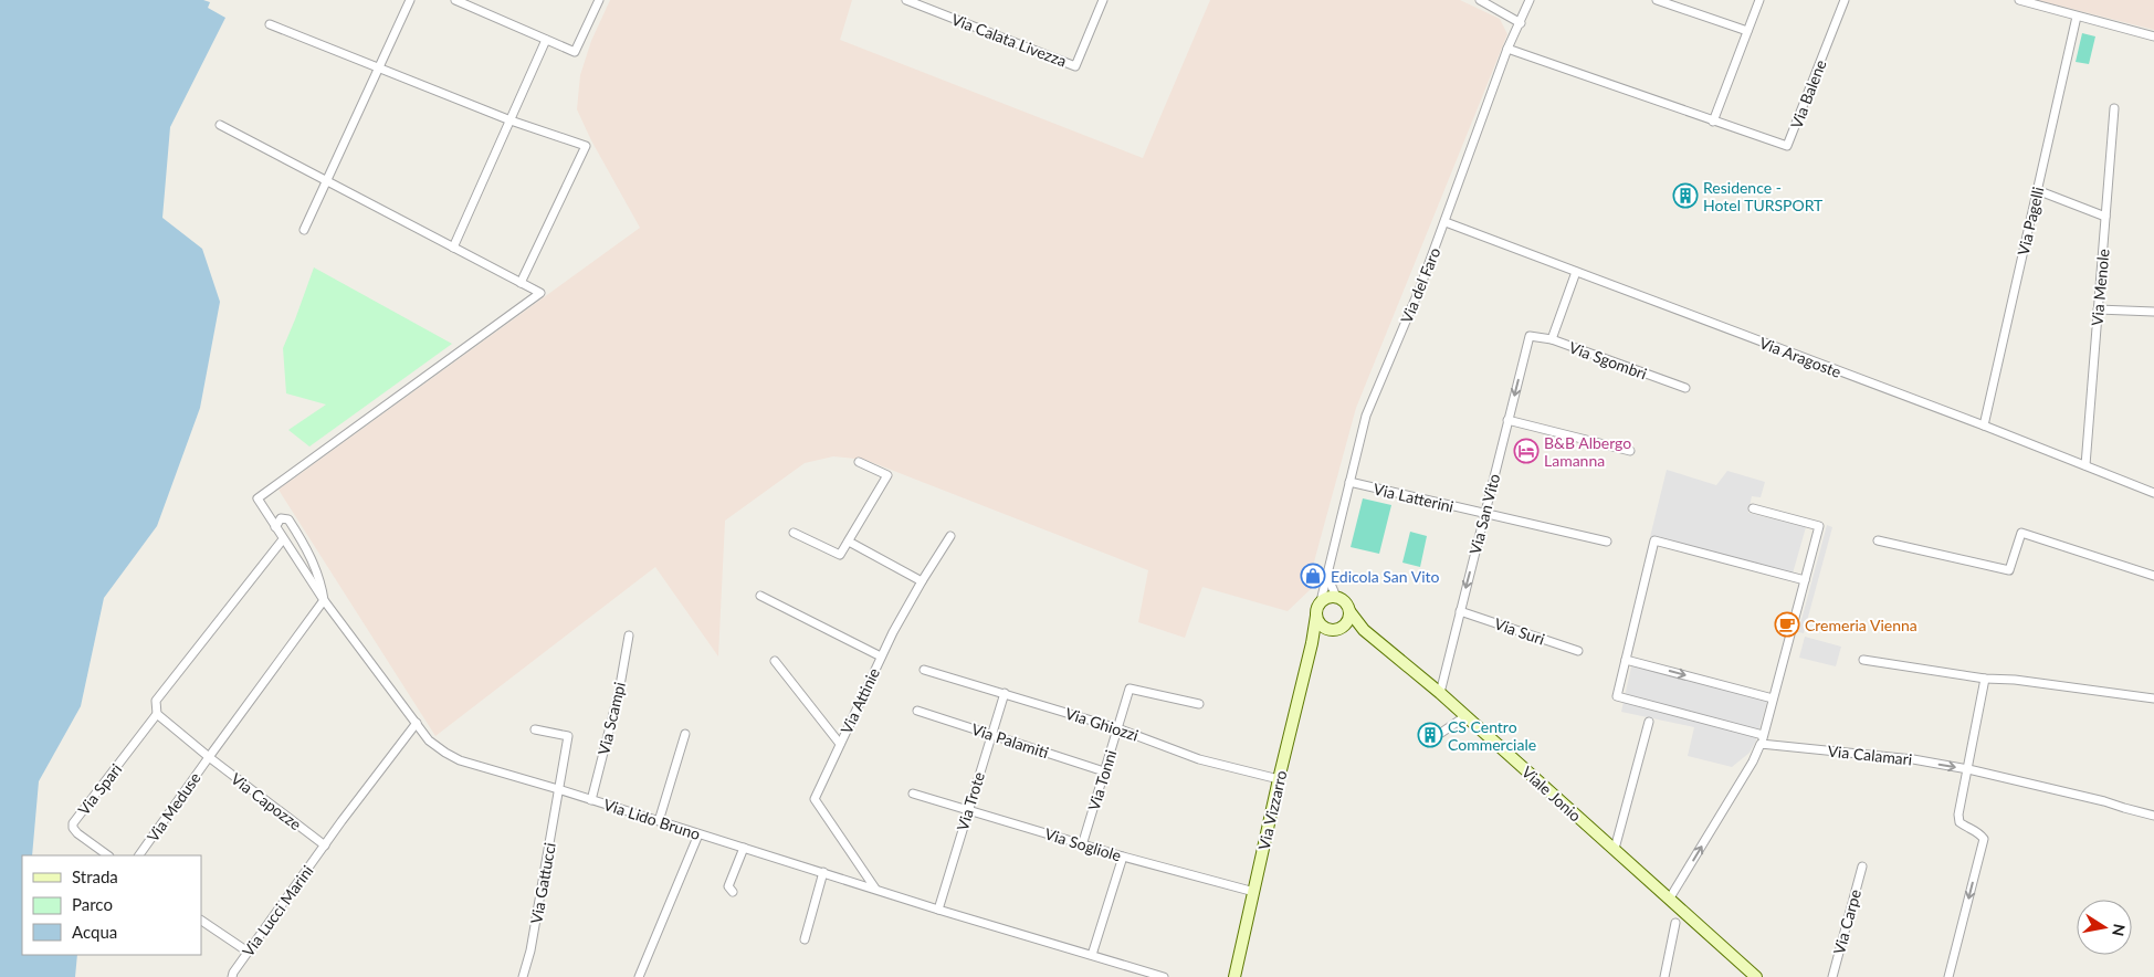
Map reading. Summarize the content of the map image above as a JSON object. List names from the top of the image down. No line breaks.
{"streets":{"street":["Via Calata Livezza","Via Balene","Via Pagelli","Via del Faro","Via Menole","Via Aragoste","Via Sgombri","Via Latterini","Via San Vito","Via Suri","Via Attinie","Via Scampi","Via Ghiozzi","Via Palamiti","Via Calamari","Via Tonni","Via Spari","Viale Jonio","Via Capozze","Via Trote","Via Meduse","Via Vizzarro","Via Lido Bruno","Via Sogliole","Via Gattucci","Via Lucci Marini","Via Carpe"]},"crossings":[["Via Balene","Via del Faro"],["Via Pagelli","Via Aragoste"],["Via del Faro","Via Aragoste"],["Via del Faro","Via Latterini"],["Via del Faro","Viale Jonio"],["Via del Faro","Via Vizzarro"],["Via Menole","Via Aragoste"],["Via Sgombri","Via San Vito"],["Via Latterini","Via San Vito"],["Via San Vito","Via Suri"],["Via San Vito","Viale Jonio"],["Via Attinie","Via Lido Bruno"],["Via Scampi","Via Lido Bruno"],["Via Ghiozzi","Via Tonni"],["Via Ghiozzi","Via Trote"],["Via Ghiozzi","Via Vizzarro"],["Via Palamiti","Via Tonni"],["Via Palamiti","Via Trote"],["Via Tonni","Via Sogliole"],["Via Spari","Via Capozze"],["Viale Jonio","Via Vizzarro"],["Via Capozze","Via Meduse"],["Via Capozze","Via Lucci Marini"],["Via Trote","Via Lido Bruno"],["Via Trote","Via Sogliole"],["Via Meduse","Via Lido Bruno"],["Via Vizzarro","Via Sogliole"],["Via Lido Bruno","Via Gattucci"],["Via Lido Bruno","Via Lucci Marini"]],"one_way":["Via San Vito","Via Calamari"],"places":{"building":["Residence - Hotel TURSPORT","CS Centro Commerciale"],"hotel":["B&B Albergo Lamanna"],"shop":["Edicola San Vito"],"cafe":["Cremeria Vienna"]},"legend":["Strada","Parco","Acqua"],"north":"right"}
